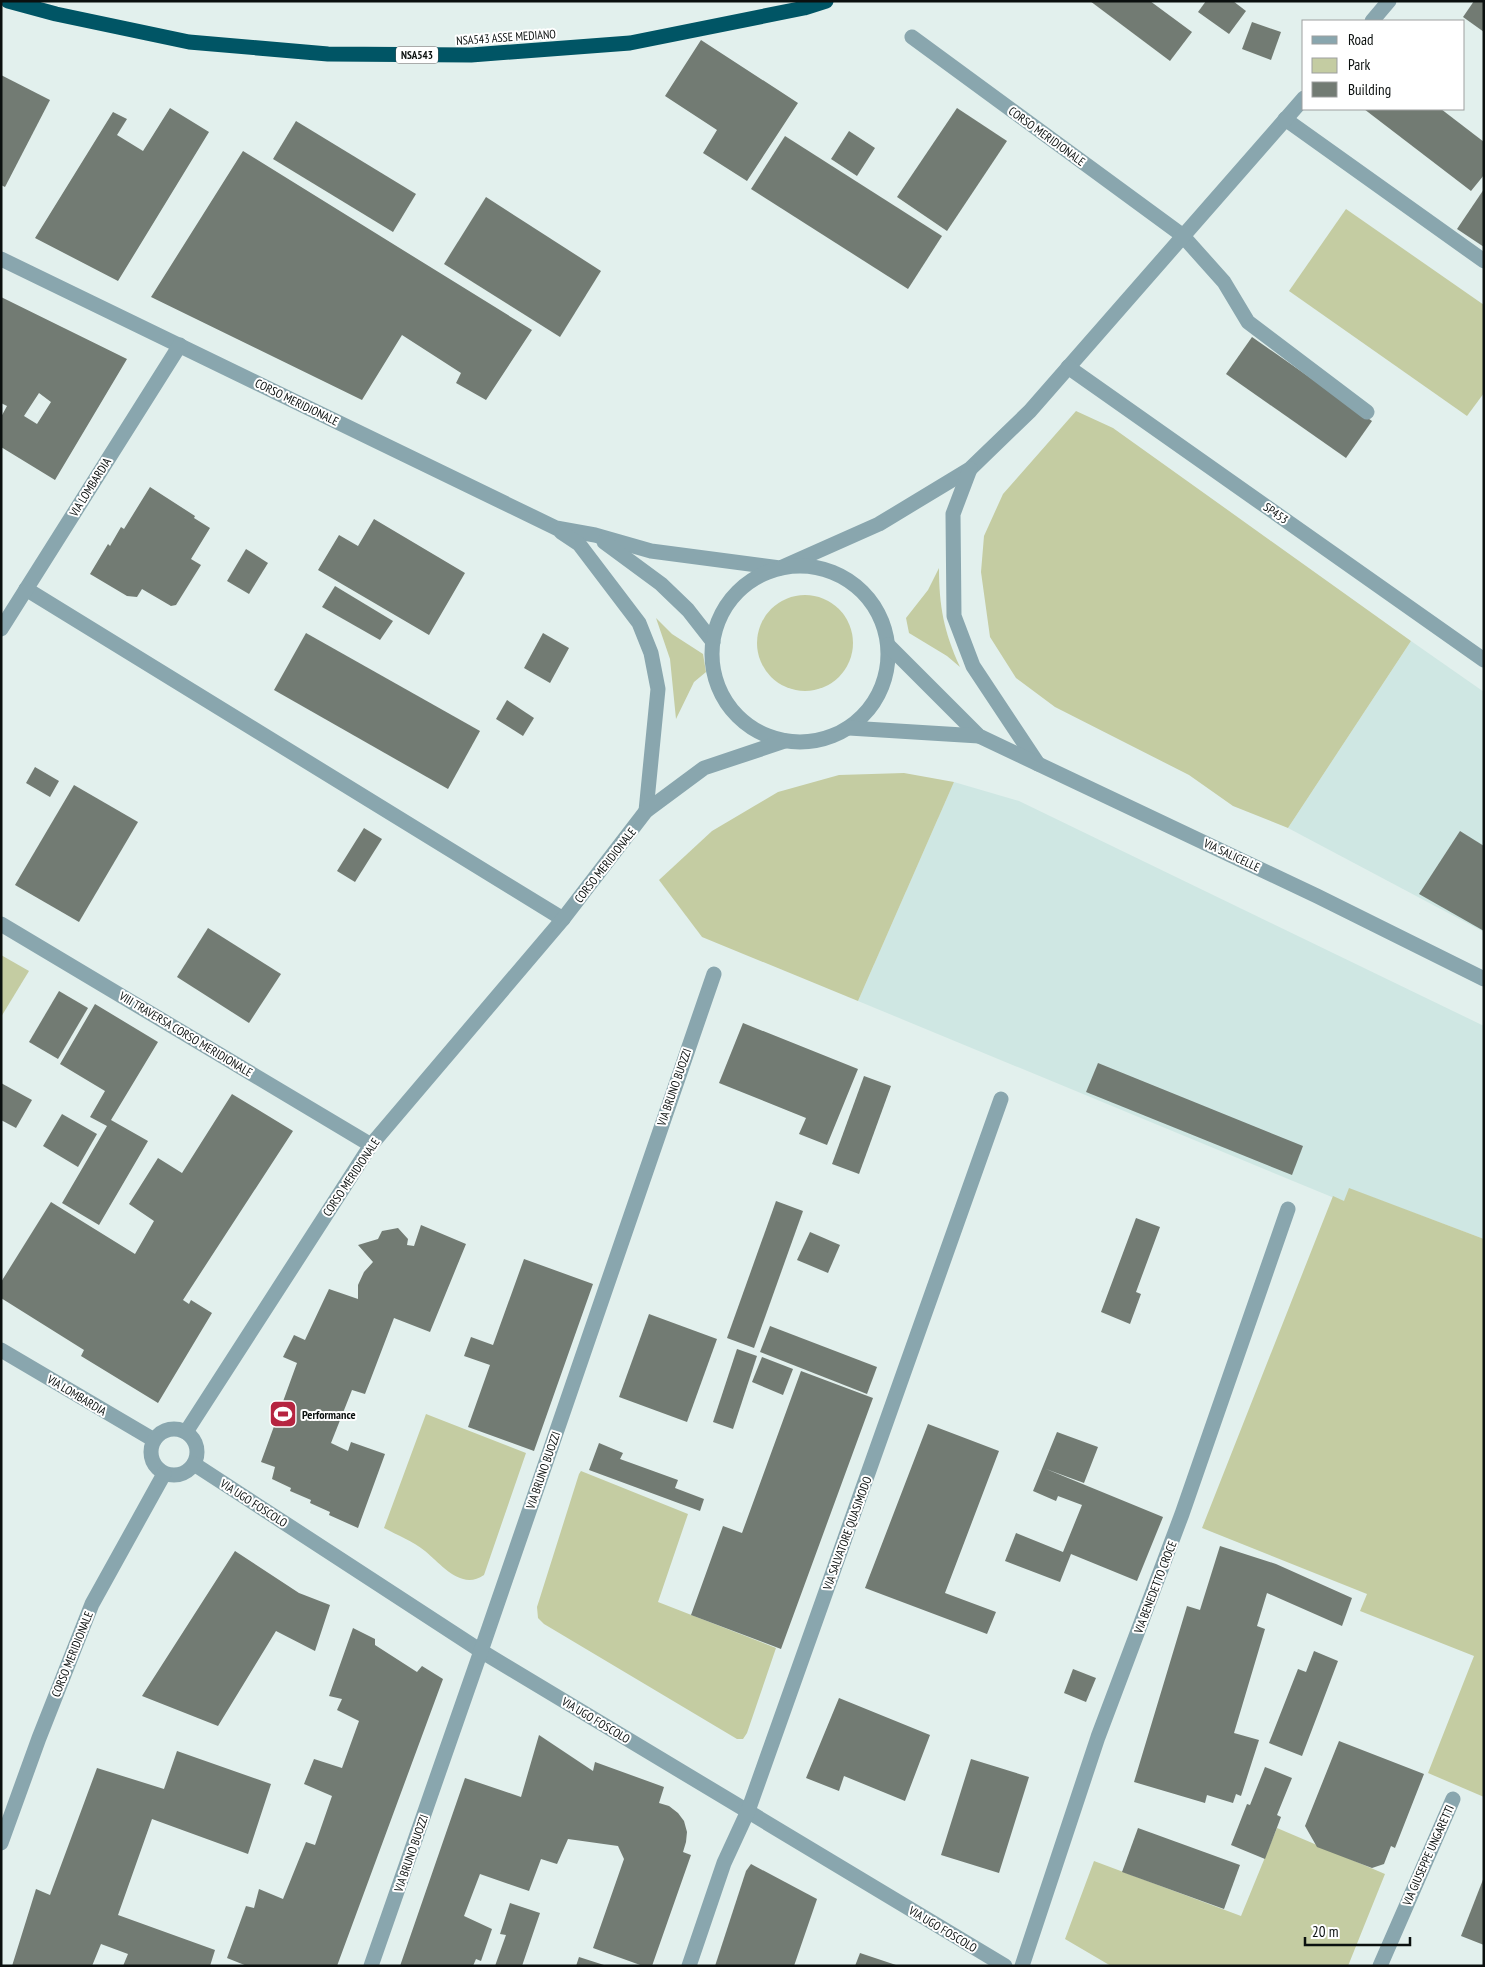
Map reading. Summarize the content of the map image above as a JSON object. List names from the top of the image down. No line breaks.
{"streets":{"highway":["NSA543 ASSE MEDIANO","NSA543"],"street":["CORSO MERIDIONALE","VIA LOMBARDIA","SP453","VIA SALICELLE","VIII TRAVERSA CORSO MERIDIONALE","VIA BRUNO BUOZZI","VIA UGO FOSCOLO","VIA SALVATORE QUASIMODO","VIA BENEDETTO CROCE","VIA GIUSEPPE UNGARETTI"]},"crossings":[["CORSO MERIDIONALE","VIA LOMBARDIA"],["CORSO MERIDIONALE","VIII TRAVERSA CORSO MERIDIONALE"],["CORSO MERIDIONALE","VIA UGO FOSCOLO"],["VIA LOMBARDIA","VIA UGO FOSCOLO"],["VIA BRUNO BUOZZI","VIA UGO FOSCOLO"],["VIA UGO FOSCOLO","VIA SALVATORE QUASIMODO"]],"places":{"sports":["Performance"]},"legend":["Road","Park","Building"],"scale_bar":"20 m"}
